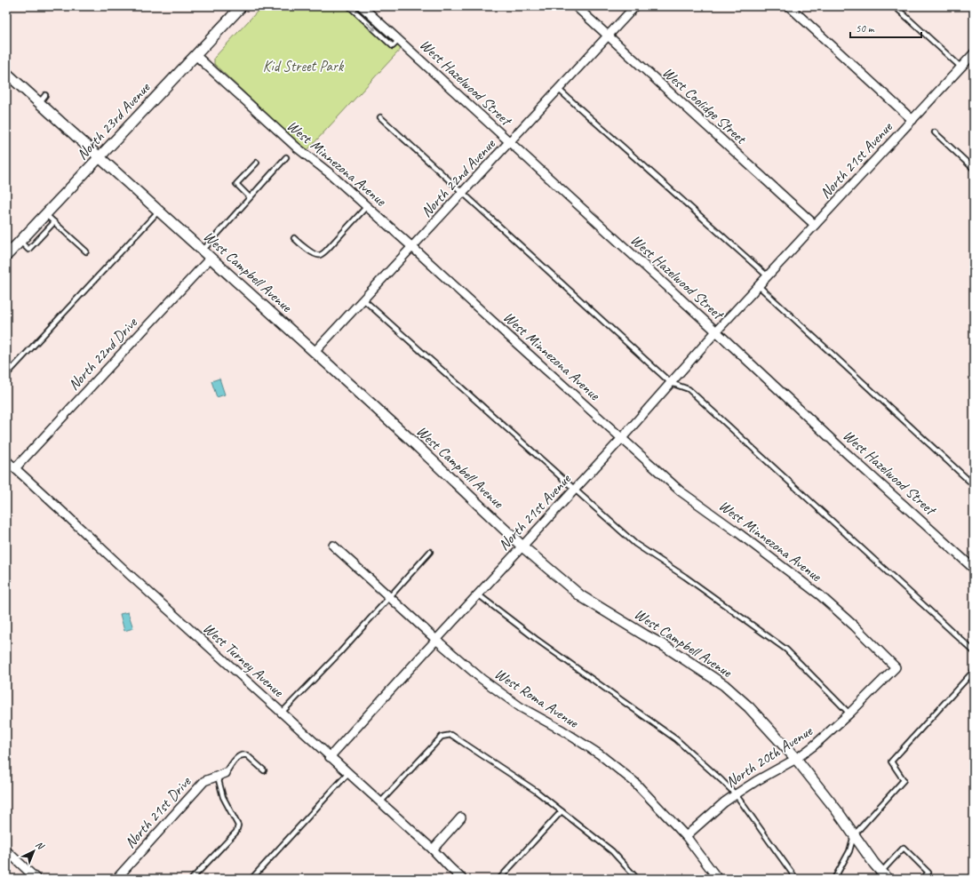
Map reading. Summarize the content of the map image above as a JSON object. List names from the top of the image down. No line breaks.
{"streets":{"street":["West Hazelwood Street","West Coolidge Street","North 23rd Avenue","North 21st Avenue","West Minnezona Avenue","North 22nd Avenue","West Campbell Avenue","North 22nd Drive","West Turney Avenue","West Roma Avenue","North 20th Avenue","North 21st Drive"]},"crossings":[["West Hazelwood Street","North 21st Avenue"],["West Hazelwood Street","North 22nd Avenue"],["West Coolidge Street","North 21st Avenue"],["West Coolidge Street","North 22nd Avenue"],["North 23rd Avenue","West Minnezona Avenue"],["North 23rd Avenue","West Campbell Avenue"],["North 21st Avenue","West Minnezona Avenue"],["North 21st Avenue","West Campbell Avenue"],["North 21st Avenue","West Turney Avenue"],["North 21st Avenue","West Roma Avenue"],["West Minnezona Avenue","North 22nd Avenue"],["West Minnezona Avenue","North 20th Avenue"],["North 22nd Avenue","West Campbell Avenue"],["West Campbell Avenue","North 22nd Drive"],["West Campbell Avenue","North 20th Avenue"],["North 22nd Drive","West Turney Avenue"],["West Roma Avenue","North 20th Avenue"]],"parks":["Kid Street Park"],"scale_bar":"50 m","north":"top right"}
